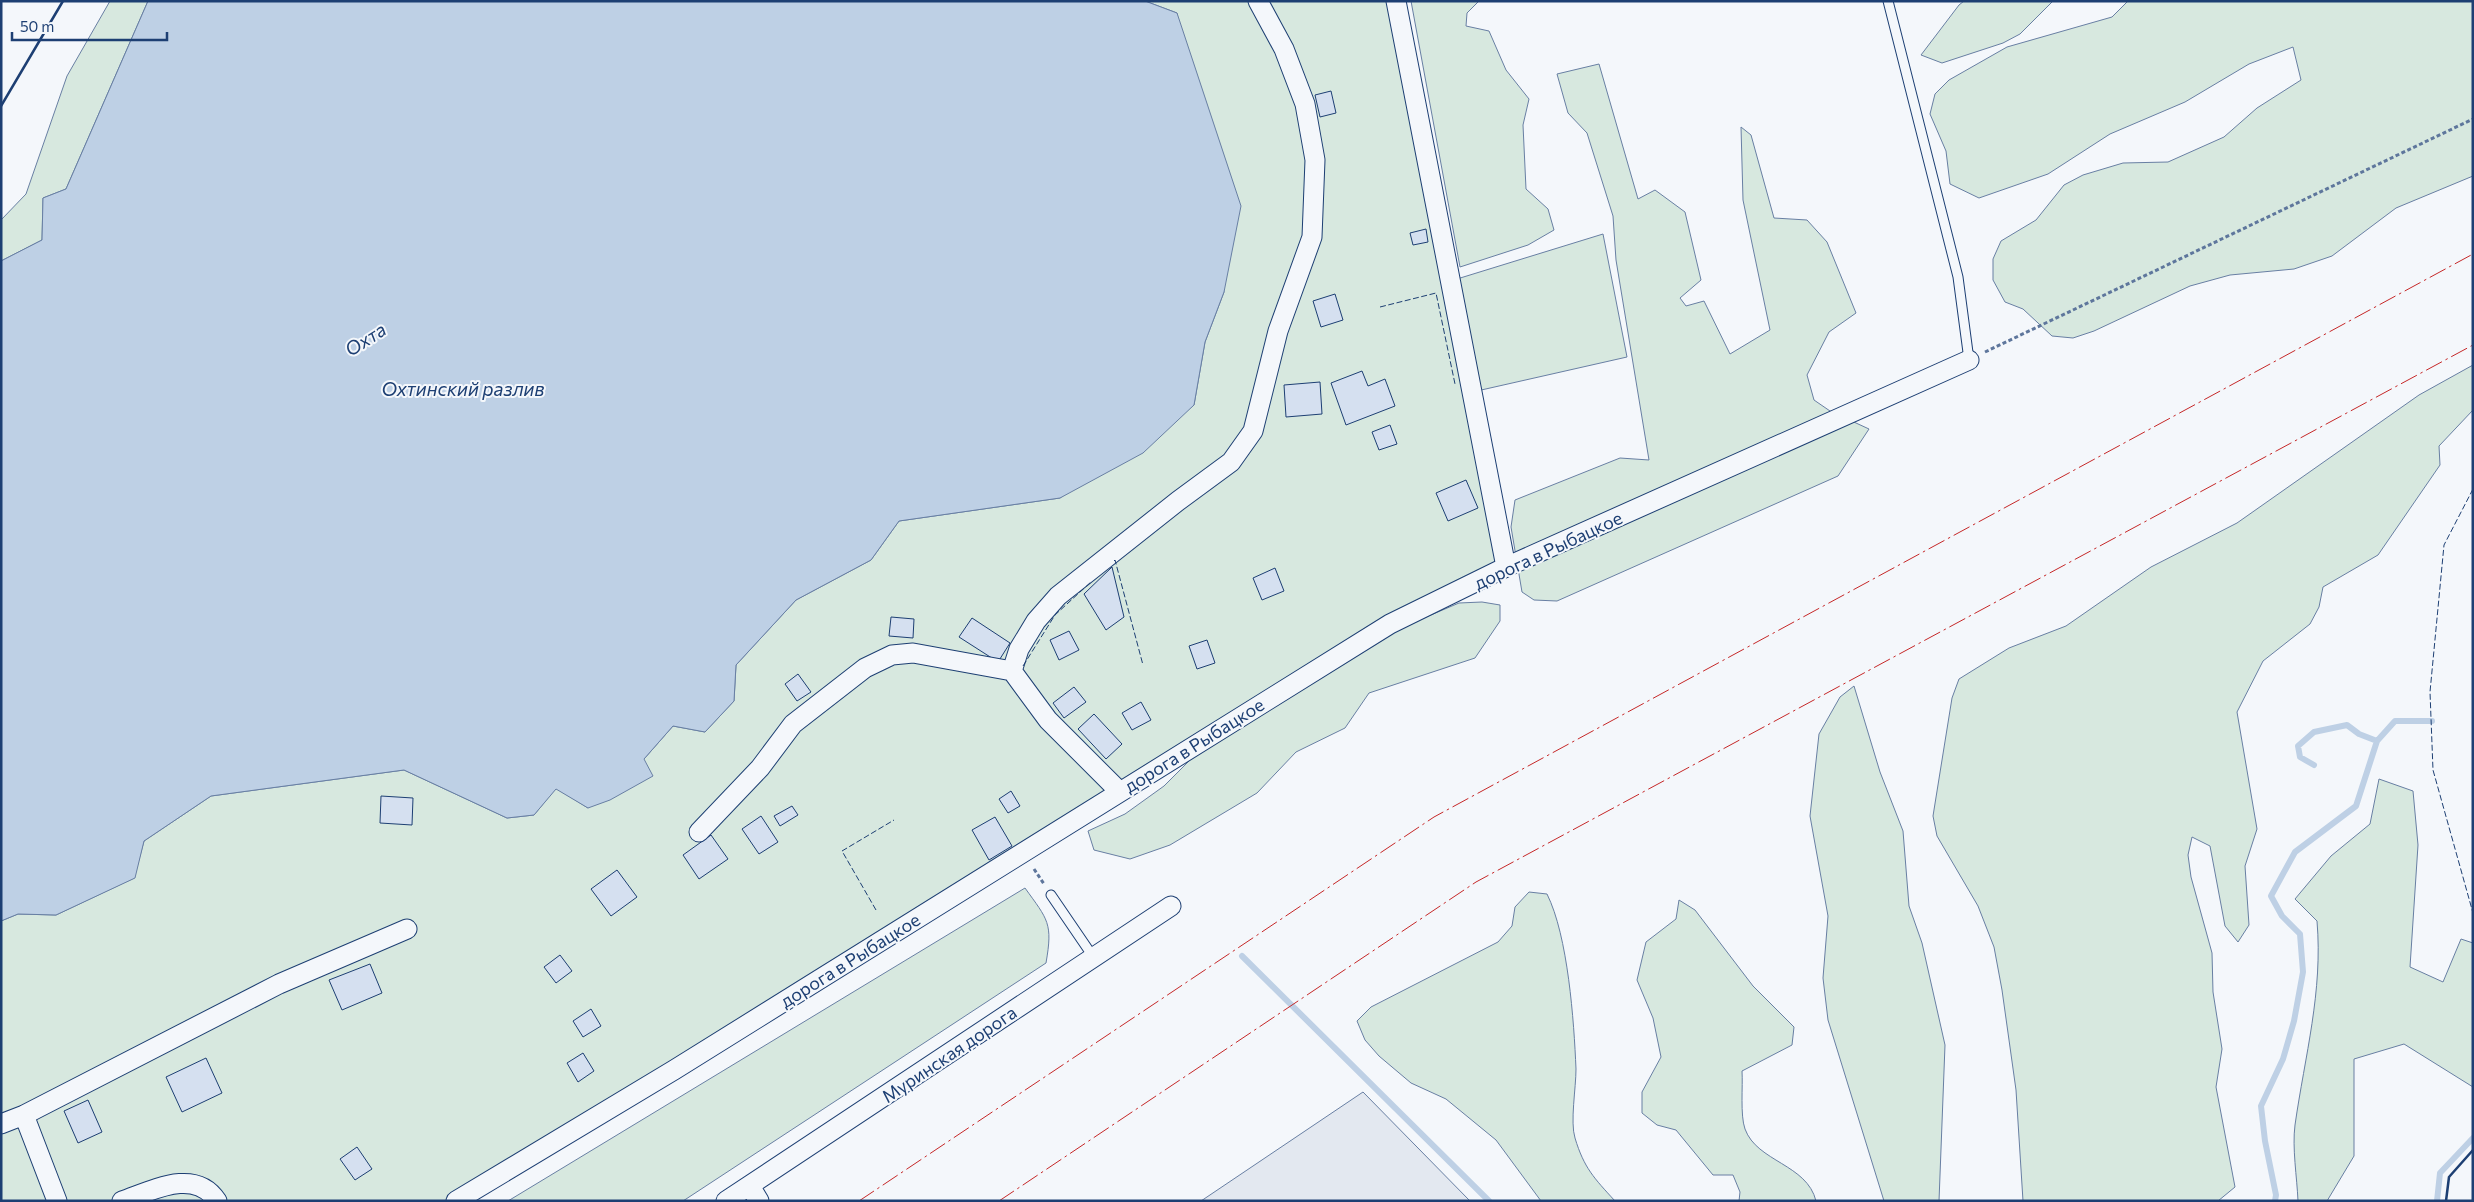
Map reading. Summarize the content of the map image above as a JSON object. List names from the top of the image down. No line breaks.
{"streets":{"street":["дорога в Рыбацкое","Муринская дорога"]},"water":["Охта","Охтинский разлив"],"scale_bar":"50 m"}
